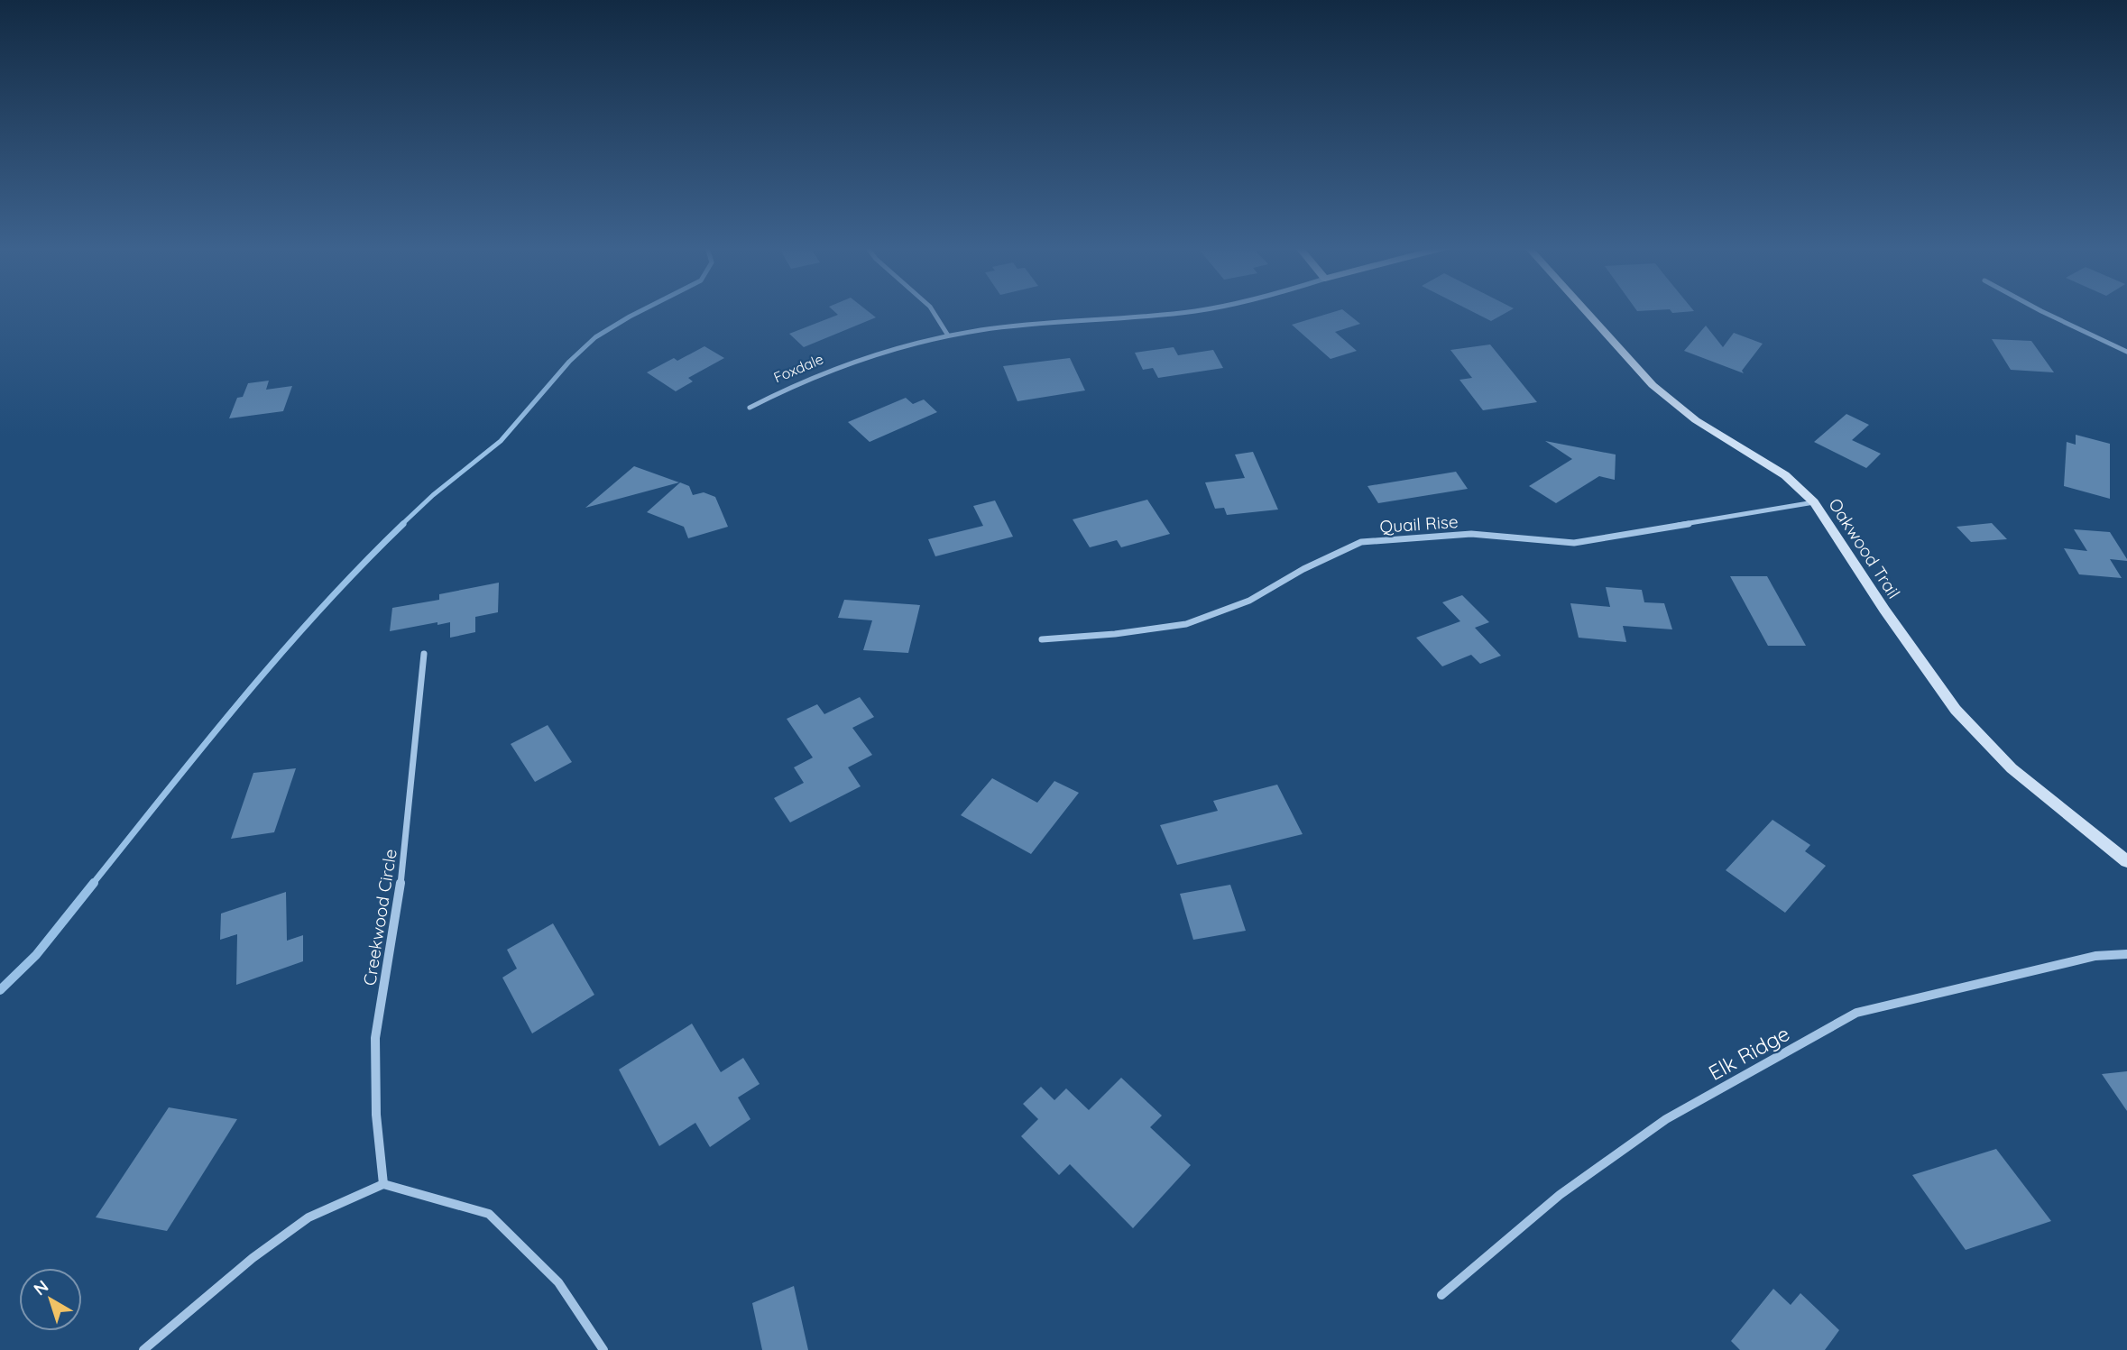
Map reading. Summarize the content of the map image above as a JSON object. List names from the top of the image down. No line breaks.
{"streets":{"street":["Foxdale","Quail Rise","Oakwood Trail","Creekwood Circle","Elk Ridge"]},"crossings":[["Quail Rise","Oakwood Trail"]],"north":"top left"}
